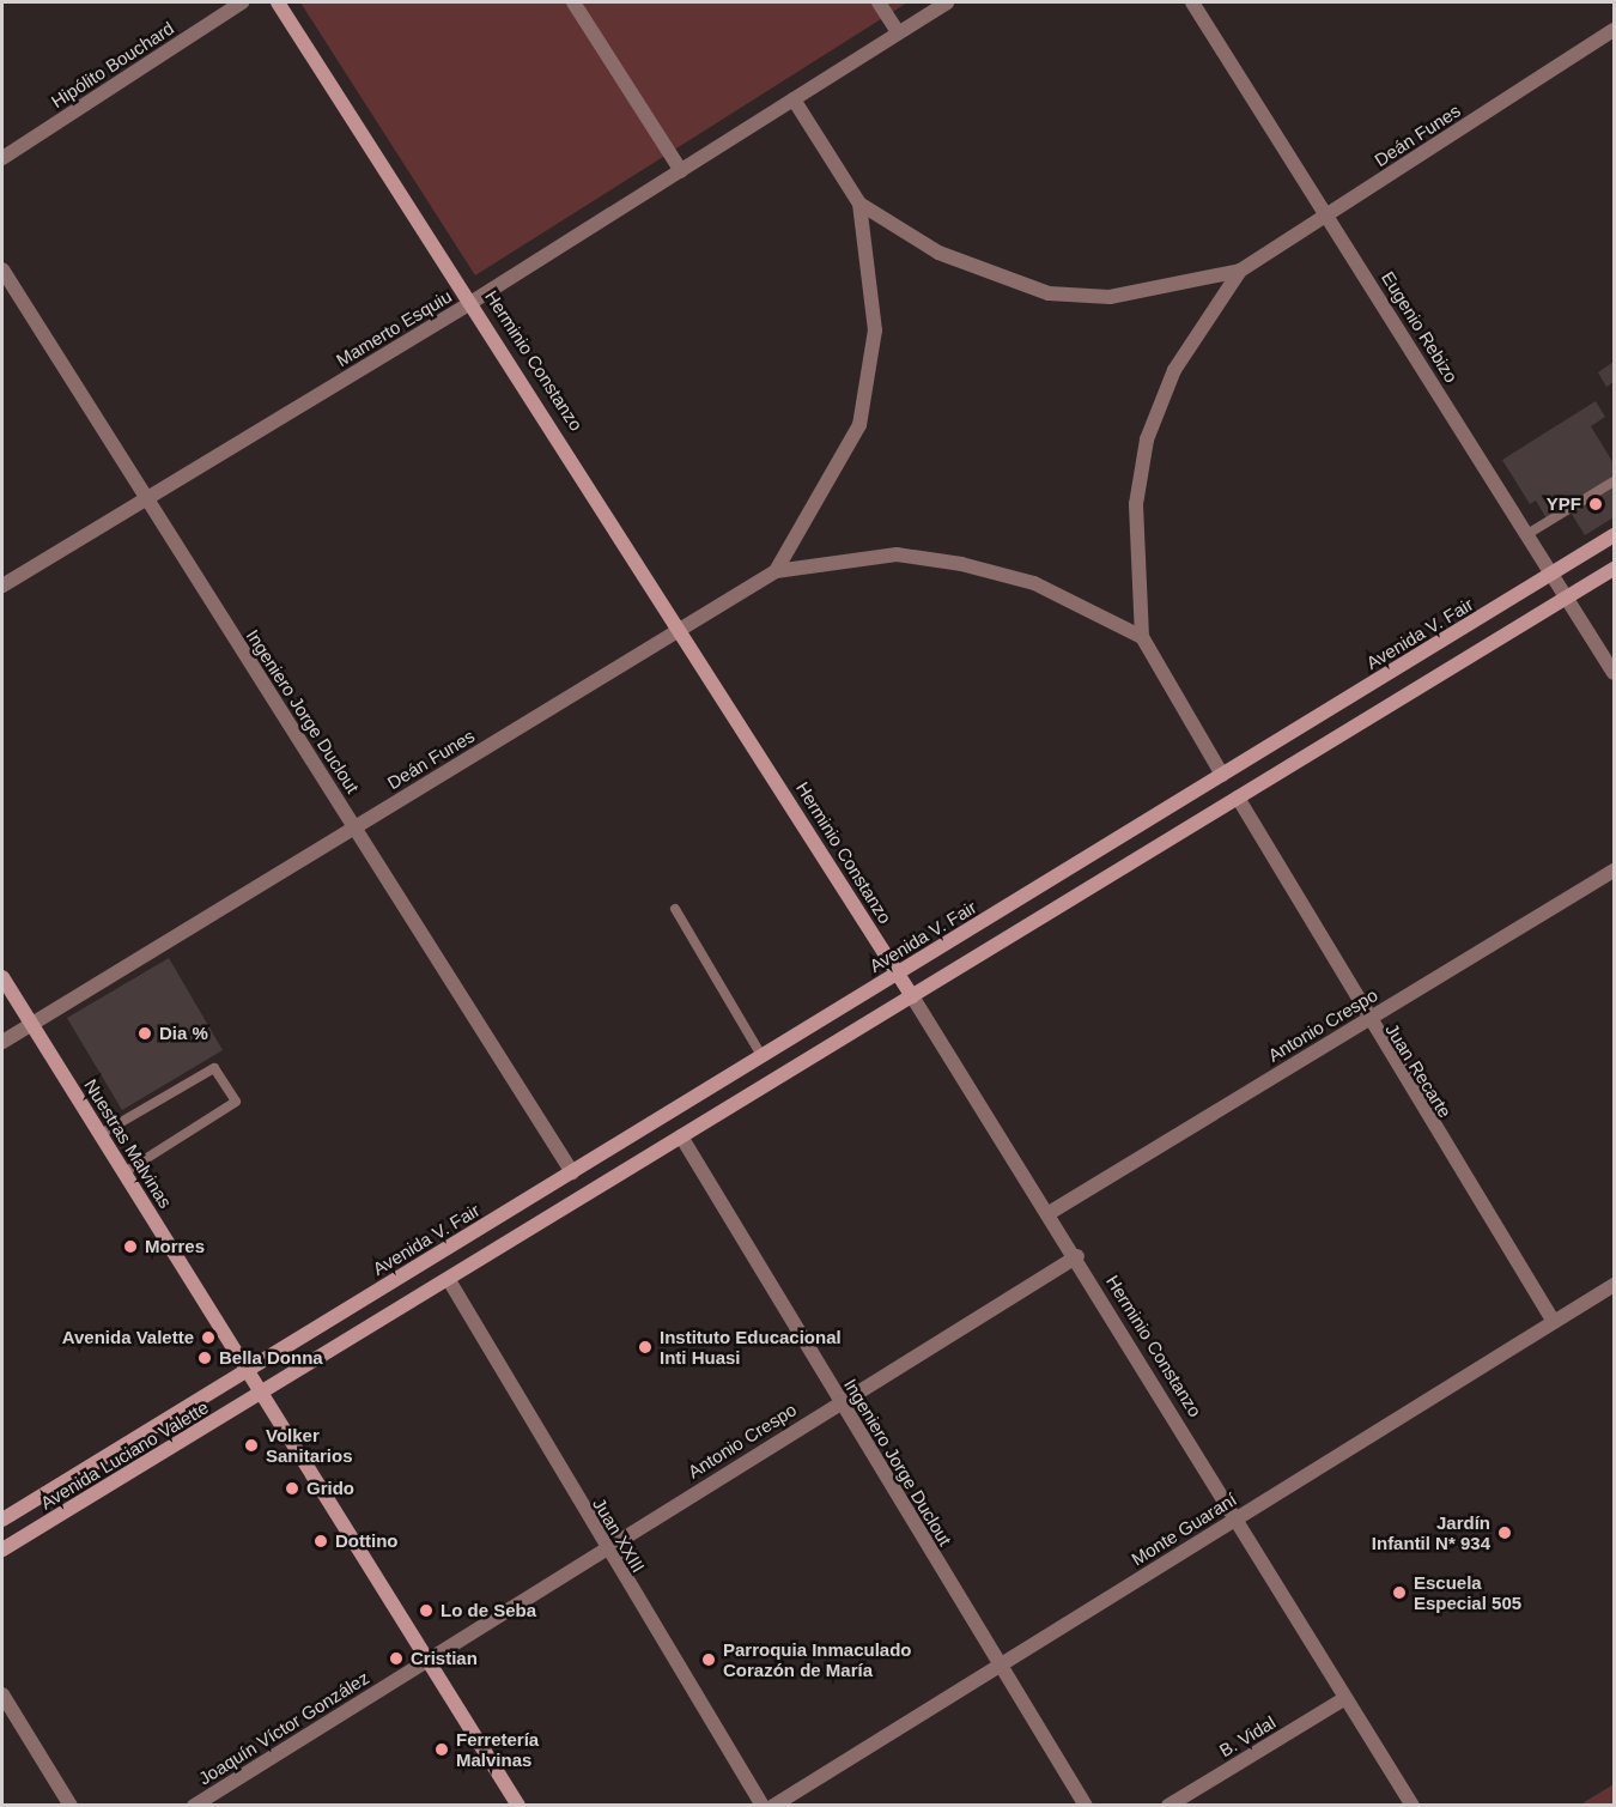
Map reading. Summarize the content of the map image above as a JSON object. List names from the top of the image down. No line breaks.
{"streets":{"main road":["Herminio Constanzo","Avenida V. Fair","Nuestras Malvinas","Avenida Luciano Valette"],"street":["Hipólito Bouchard","Deán Funes","Eugenio Rebizo","Mamerto Esquiu","Ingeniero Jorge Duclout","Antonio Crespo","Juan Recarte","Monte Guaraní","Juan XXIII","Joaquín Víctor González","B. Vidal"]},"crossings":[["Deán Funes","Eugenio Rebizo"],["Deán Funes","Herminio Constanzo"],["Deán Funes","Ingeniero Jorge Duclout"],["Deán Funes","Nuestras Malvinas"],["Eugenio Rebizo","Avenida V. Fair"],["Mamerto Esquiu","Herminio Constanzo"],["Mamerto Esquiu","Ingeniero Jorge Duclout"],["Herminio Constanzo","Avenida V. Fair"],["Herminio Constanzo","Antonio Crespo"],["Herminio Constanzo","Monte Guaraní"],["Herminio Constanzo","B. Vidal"],["Avenida V. Fair","Ingeniero Jorge Duclout"],["Avenida V. Fair","Nuestras Malvinas"],["Avenida V. Fair","Avenida Luciano Valette"],["Ingeniero Jorge Duclout","Antonio Crespo"],["Ingeniero Jorge Duclout","Monte Guaraní"],["Antonio Crespo","Juan Recarte"],["Antonio Crespo","Nuestras Malvinas"],["Antonio Crespo","Juan XXIII"],["Antonio Crespo","Joaquín Víctor González"],["Juan Recarte","Monte Guaraní"],["Nuestras Malvinas","Avenida Luciano Valette"],["Nuestras Malvinas","Joaquín Víctor González"]],"places":["YPF","Dia %","Morres","Avenida Valette","Instituto Educacional Inti Huasi","Bella Donna","Volker Sanitarios","Grido","Jardín Infantil N* 934","Dottino","Escuela Especial 505","Lo de Seba","Cristian","Parroquia Inmaculado Corazón de María","Ferretería Malvinas"]}
